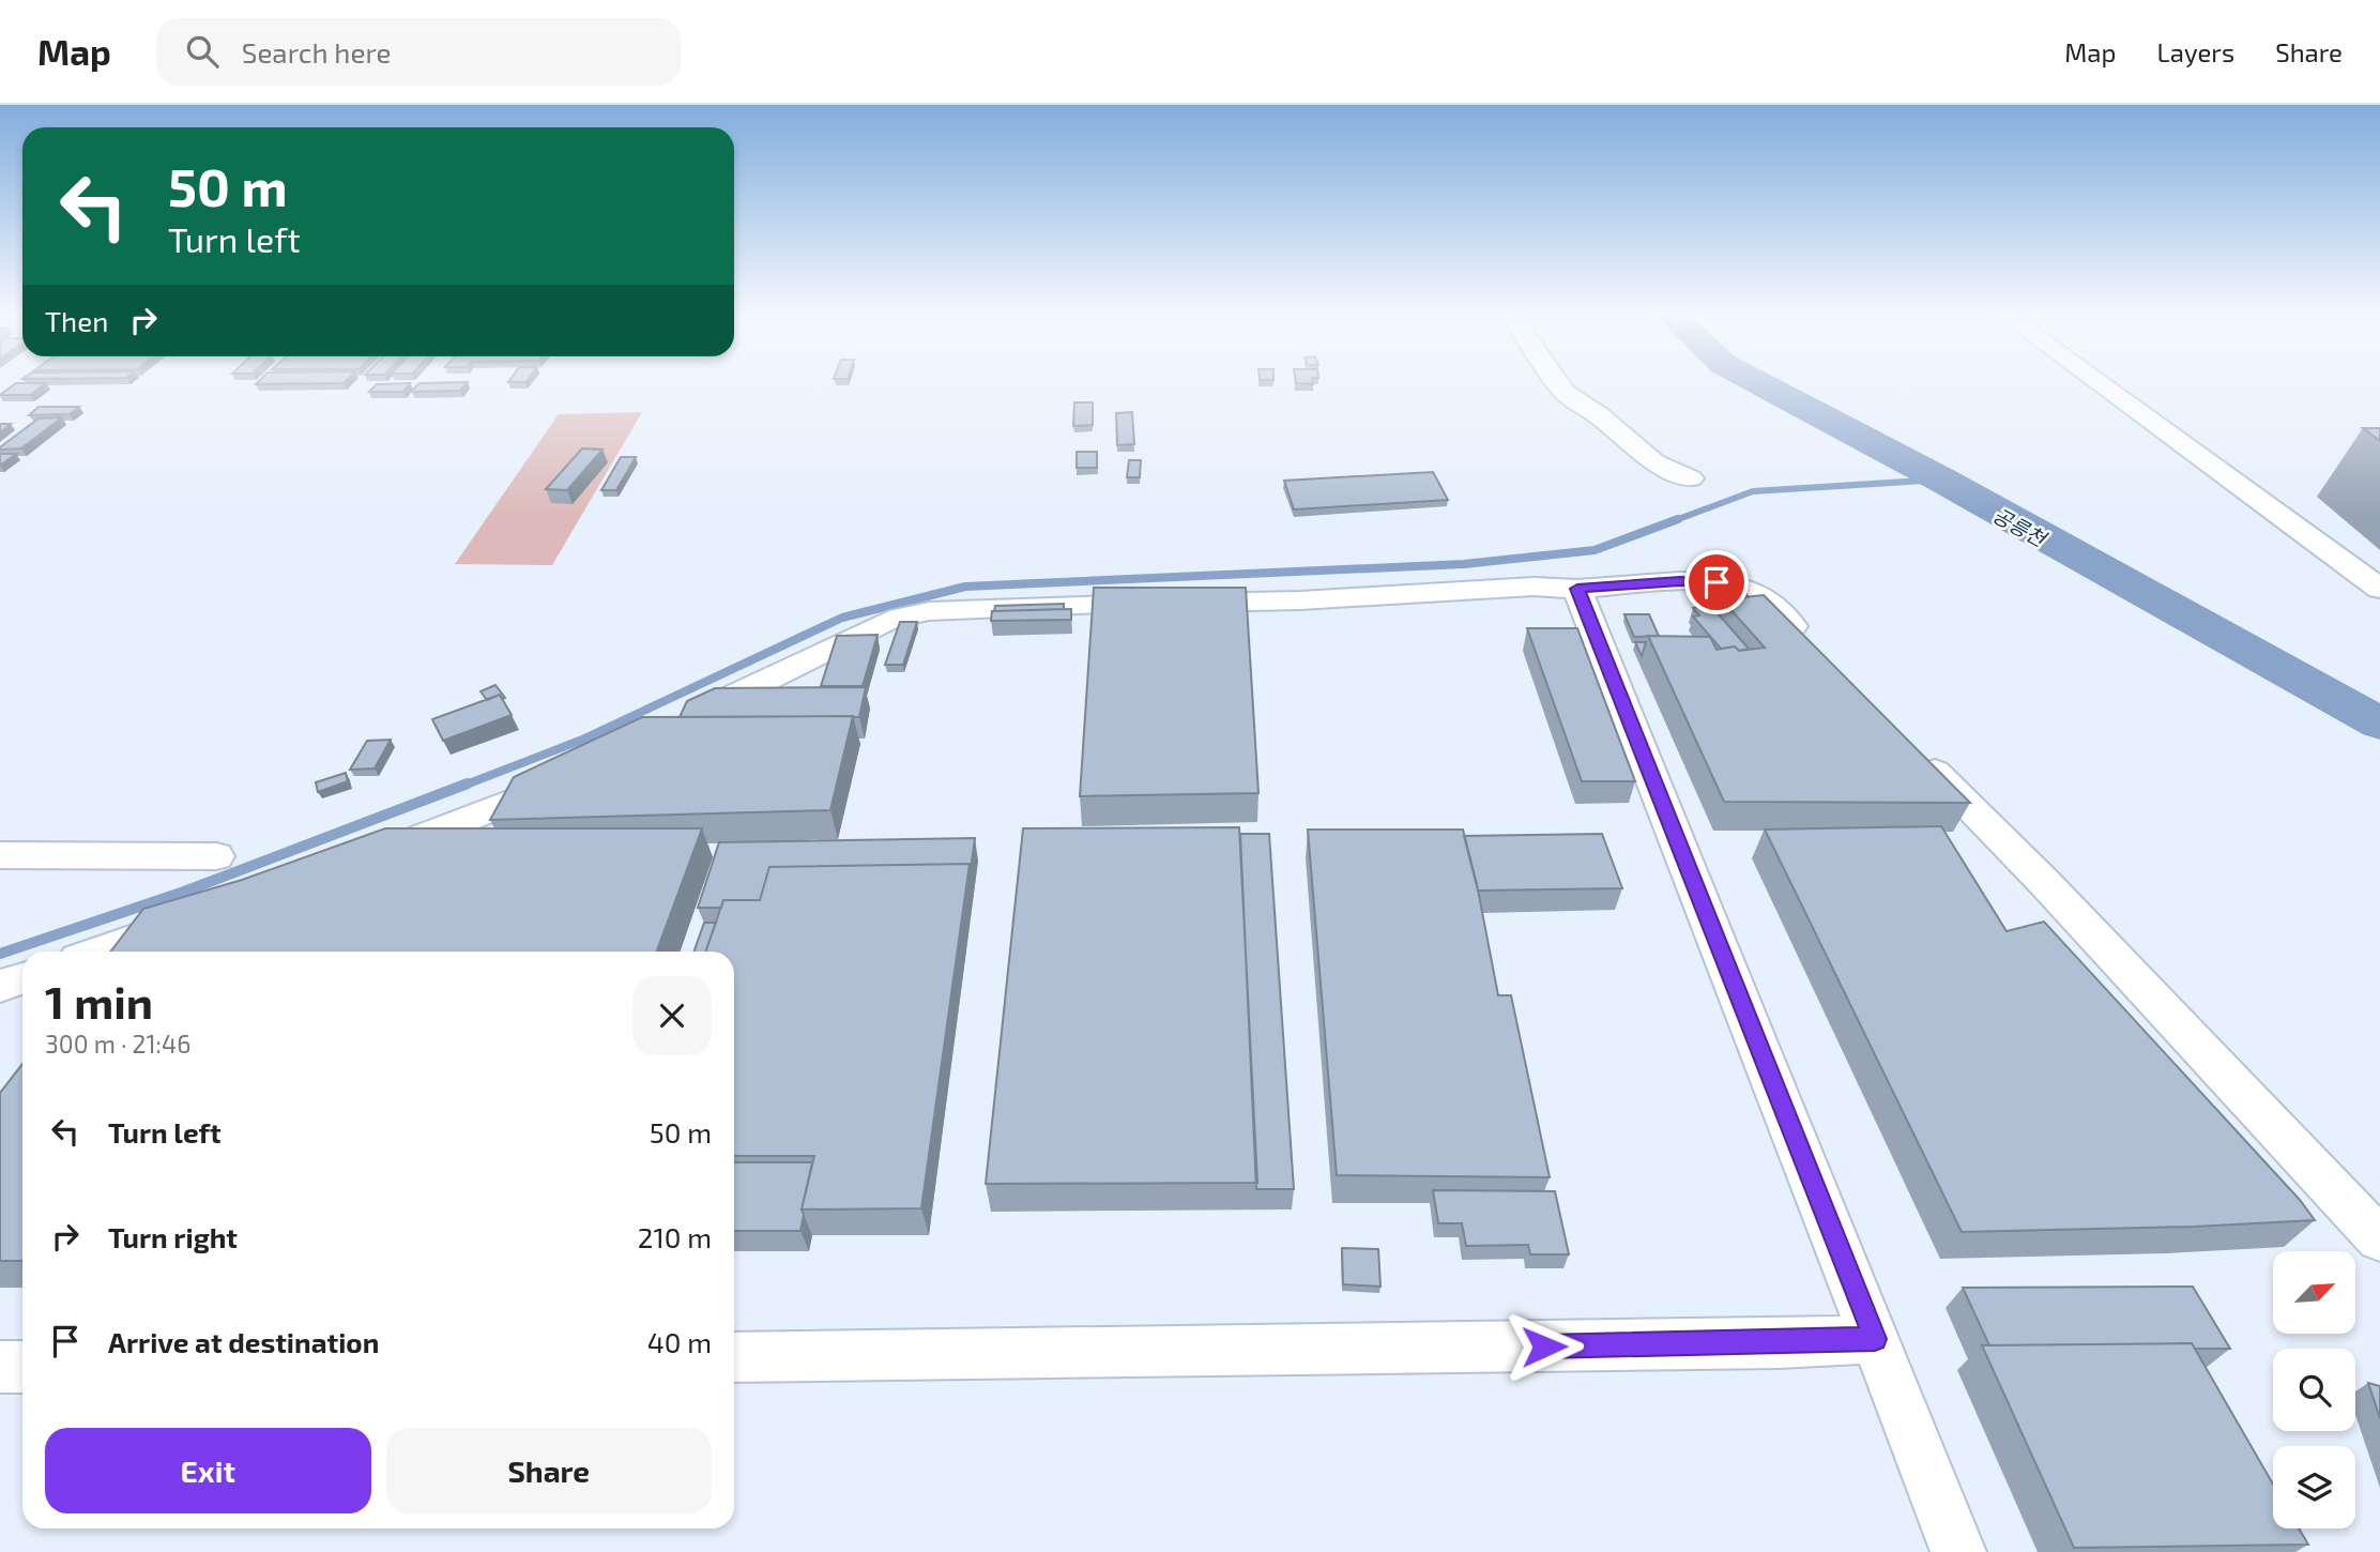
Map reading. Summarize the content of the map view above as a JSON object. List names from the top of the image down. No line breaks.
{"water":["공릉천"],"north":"top right","page":{"header":"Map","search":"Search here","nav":["Map","Layers","Share"],"turn":["50 m","Turn left"],"then":"Then","heading":["1 min","300 m · 21:46"],"list":[{"name":"Turn left","value":"50 m"},{"name":"Turn right","value":"210 m"},{"name":"Arrive at destination","value":"40 m"}],"buttons":["Exit","Share"]}}
